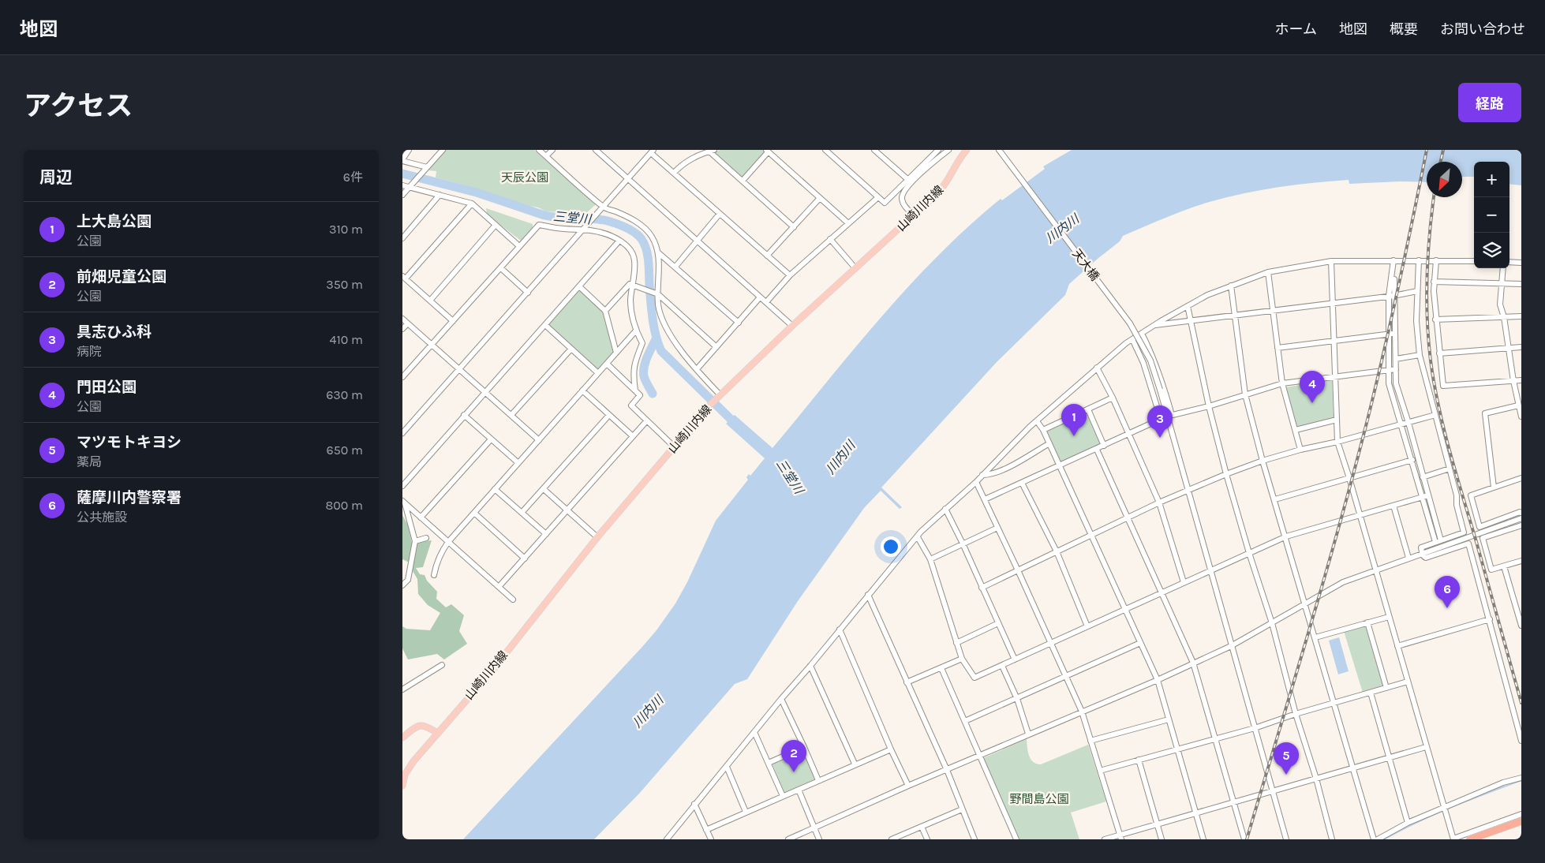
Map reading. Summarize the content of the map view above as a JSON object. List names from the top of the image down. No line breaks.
{"streets":{"main road":["山崎川内線"],"street":["天大橋"]},"water":["三堂川","川内川"],"parks":["天辰公園","野間島公園"],"north":"bottom left","page":{"header":"地図","nav":["ホーム","地図","概要","お問い合わせ"],"title":"アクセス","buttons":"経路","heading":["周辺","6件"],"map_buttons":["+","−"],"list":[{"mark":"1","name":"上大島公園","note":"公園","value":"310 m"},{"mark":"2","name":"前畑児童公園","note":"公園","value":"350 m"},{"mark":"3","name":"具志ひふ科","note":"病院","value":"410 m"},{"mark":"4","name":"門田公園","note":"公園","value":"630 m"},{"mark":"5","name":"マツモトキヨシ","note":"薬局","value":"650 m"},{"mark":"6","name":"薩摩川内警察署","note":"公共施設","value":"800 m"}],"pins":["4","1","3","6","2","5"]}}
